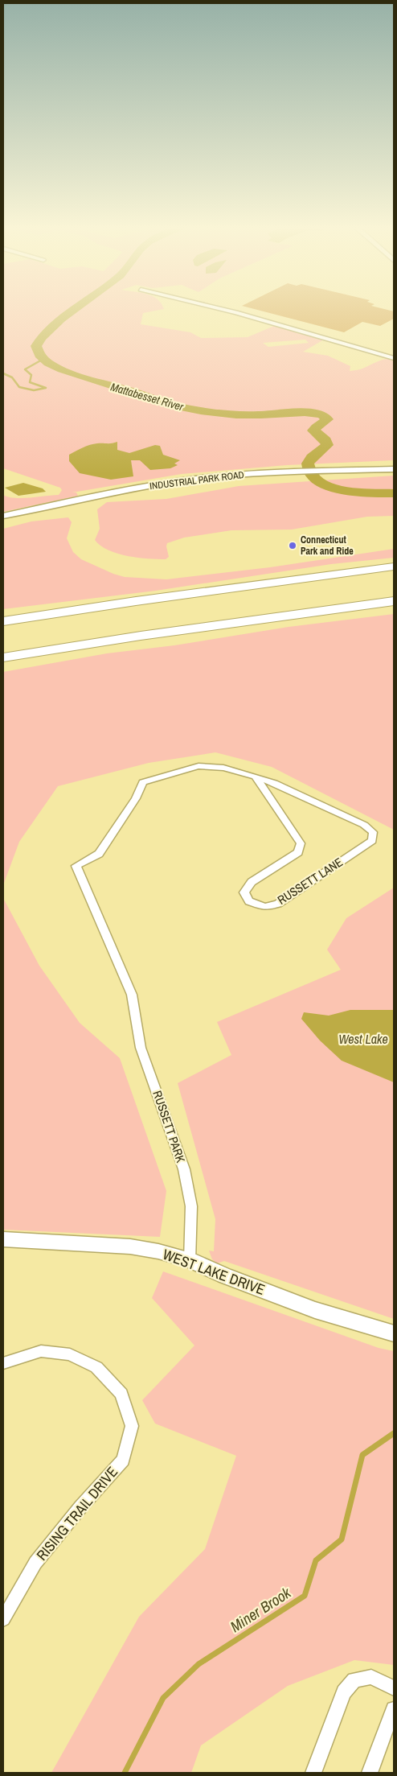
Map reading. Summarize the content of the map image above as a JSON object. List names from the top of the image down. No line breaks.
{"streets":{"street":["INDUSTRIAL PARK ROAD","RUSSETT LANE","RUSSETT PARK","WEST LAKE DRIVE","RISING TRAIL DRIVE"]},"crossings":[["RUSSETT LANE","RUSSETT PARK"],["RUSSETT PARK","WEST LAKE DRIVE"]],"water":["Mattabesset River","West Lake","Miner Brook"],"places":["Connecticut Park and Ride"]}
